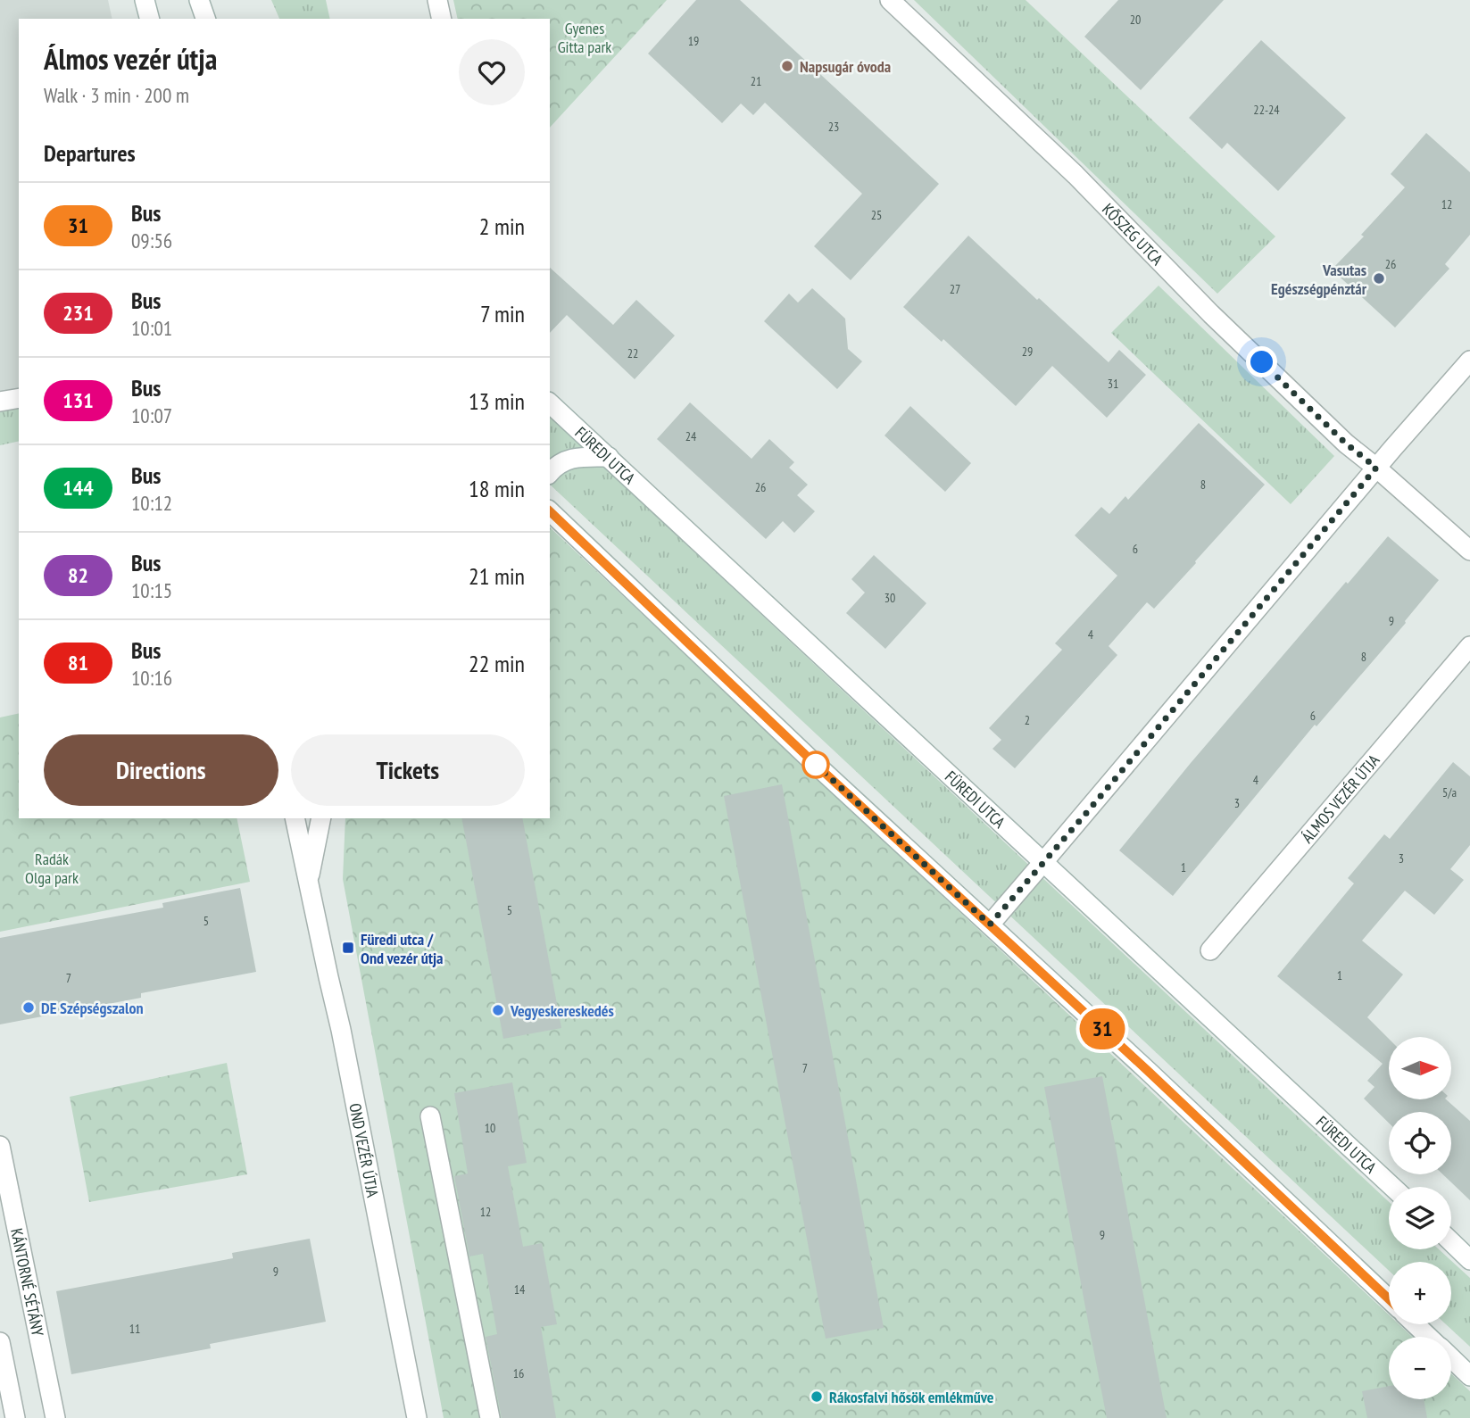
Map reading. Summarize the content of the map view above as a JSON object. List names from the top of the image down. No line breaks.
{"streets":{"street":["KŐSZEG UTCA","FÜREDI UTCA","ÁLMOS VEZÉR ÚTJA","OND VEZÉR ÚTJA","KÁNTORNÉ SÉTÁNY"]},"parks":["Gyenes Gitta park","Radák Olga park"],"places":{"other":["Napsugár óvoda","Vasutas Egészségpénztár","DE Szépségszalon","Vegyeskereskedés","Rákosfalvi hősök emlékműve"],"transit":["Füredi utca / Ond vezér útja"]},"lines":["bus line 31"],"house_numbers":["20","19","21","22-24","23","12","25","26","27","29","22","31","24","8","26","6","30","9","4","8","6","2","4","5/a","3","3","1","5","5","1","7","7","10","12","9","9","14","11","16"],"north":"right","page":{"on_map":"31","heading":[["Álmos vezér útja","Walk · 3 min · 200 m"],"Departures"],"list":[{"mark":"31","name":"Bus","note":"09:56","value":"2 min"},{"mark":"231","name":"Bus","note":"10:01","value":"7 min"},{"mark":"131","name":"Bus","note":"10:07","value":"13 min"},{"mark":"144","name":"Bus","note":"10:12","value":"18 min"},{"mark":"82","name":"Bus","note":"10:15","value":"21 min"},{"mark":"81","name":"Bus","note":"10:16","value":"22 min"}],"buttons":["Directions","Tickets"],"map_buttons":["+","−"]}}
